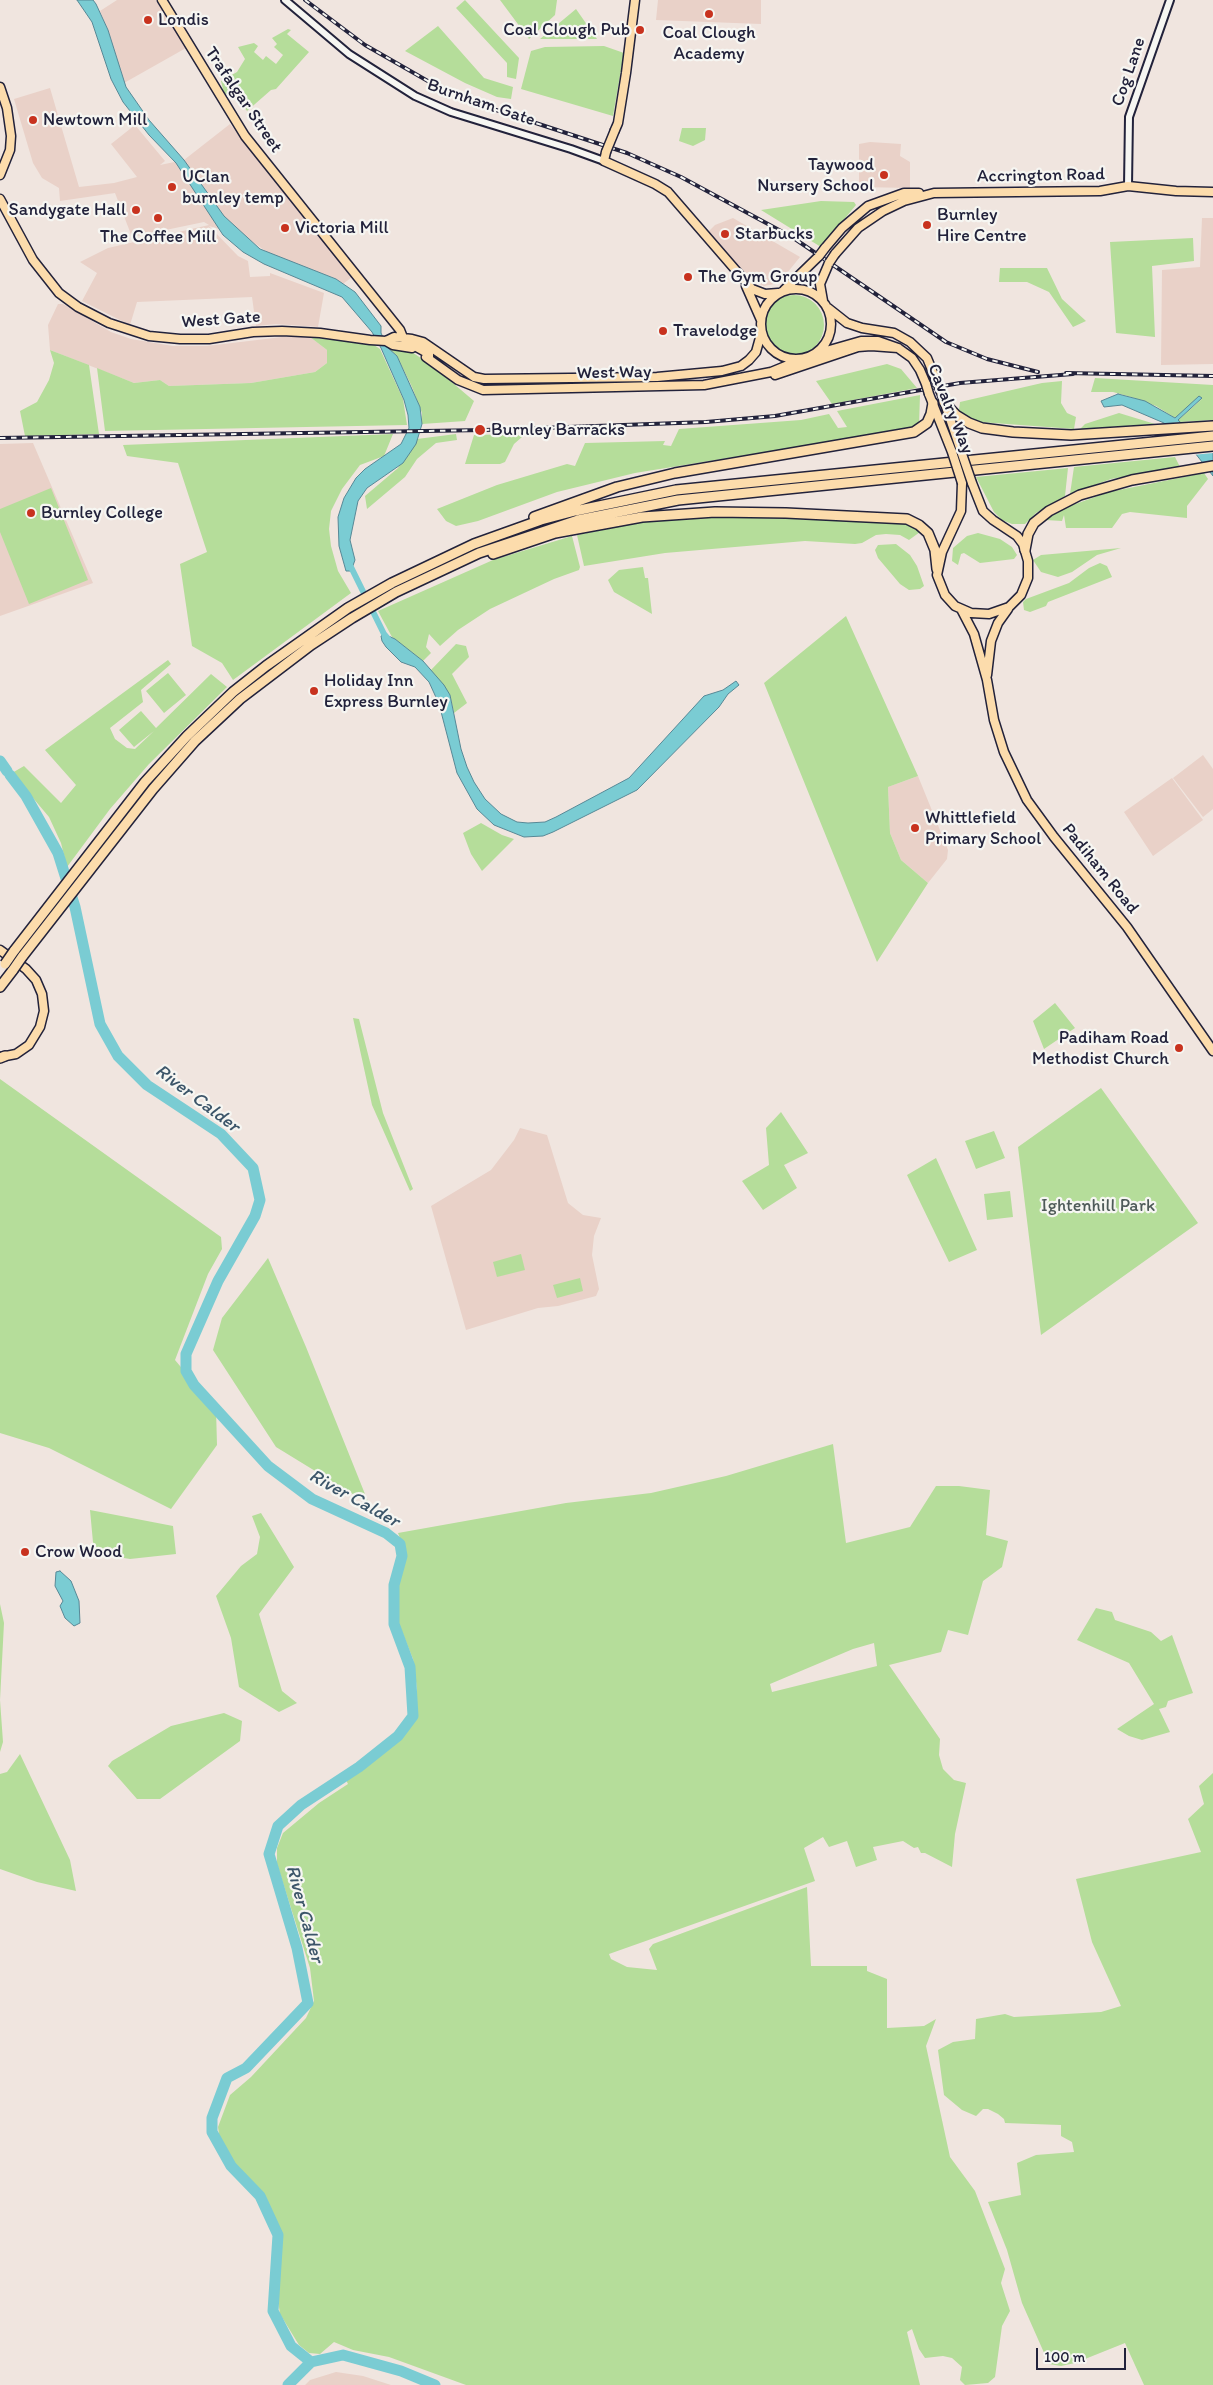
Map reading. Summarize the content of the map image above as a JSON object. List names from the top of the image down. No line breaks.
{"streets":{"main road":["Trafalgar Street","Accrington Road","West Gate","West Way","Cavalry Way","Padiham Road"],"street":["Cog Lane","Burnham Gate"]},"crossings":[["Cog Lane","Accrington Road"],["Trafalgar Street","West Way"],["Accrington Road","West Way"],["Accrington Road","Cavalry Way"],["West Gate","West Way"],["West Way","Cavalry Way"],["Cavalry Way","Padiham Road"]],"water":["River Calder"],"parks":["Ightenhill Park"],"places":["Coal Clough Academy","Londis","Coal Clough Pub","Newtown Mill","Taywood Nursery School","UClan burnley temp","Sandygate Hall","The Coffee Mill","Burnley Hire Centre","Victoria Mill","Starbucks","The Gym Group","Travelodge","Burnley Barracks","Burnley College","Holiday Inn Express Burnley","Whittlefield Primary School","Padiham Road Methodist Church","Crow Wood"],"scale_bar":"100 m"}
